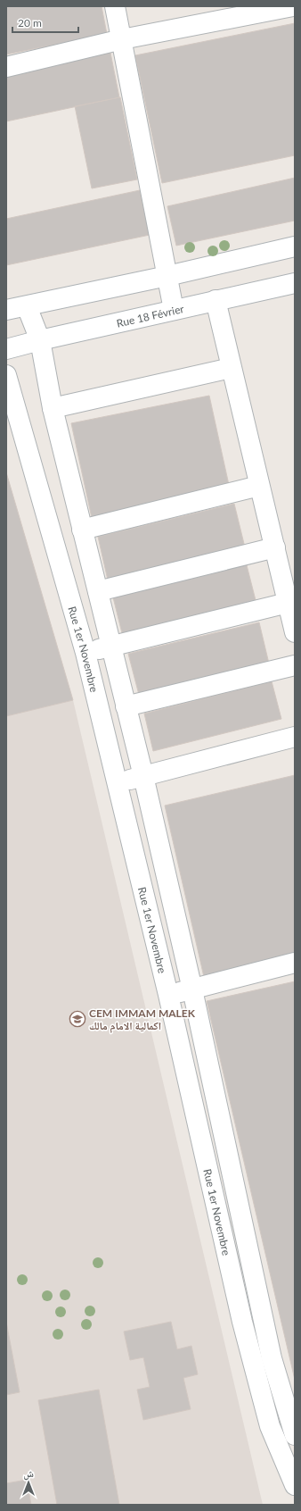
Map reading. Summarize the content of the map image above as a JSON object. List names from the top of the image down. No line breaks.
{"streets":{"street":["Rue 18 Février","Rue 1er Novembre"]},"crossings":[["Rue 18 Février","Rue 1er Novembre"]],"places":{"school or university":["CEM IMMAM MALEK اكمالية الامام مالك"]},"scale_bar":"20 m","north":"top"}
